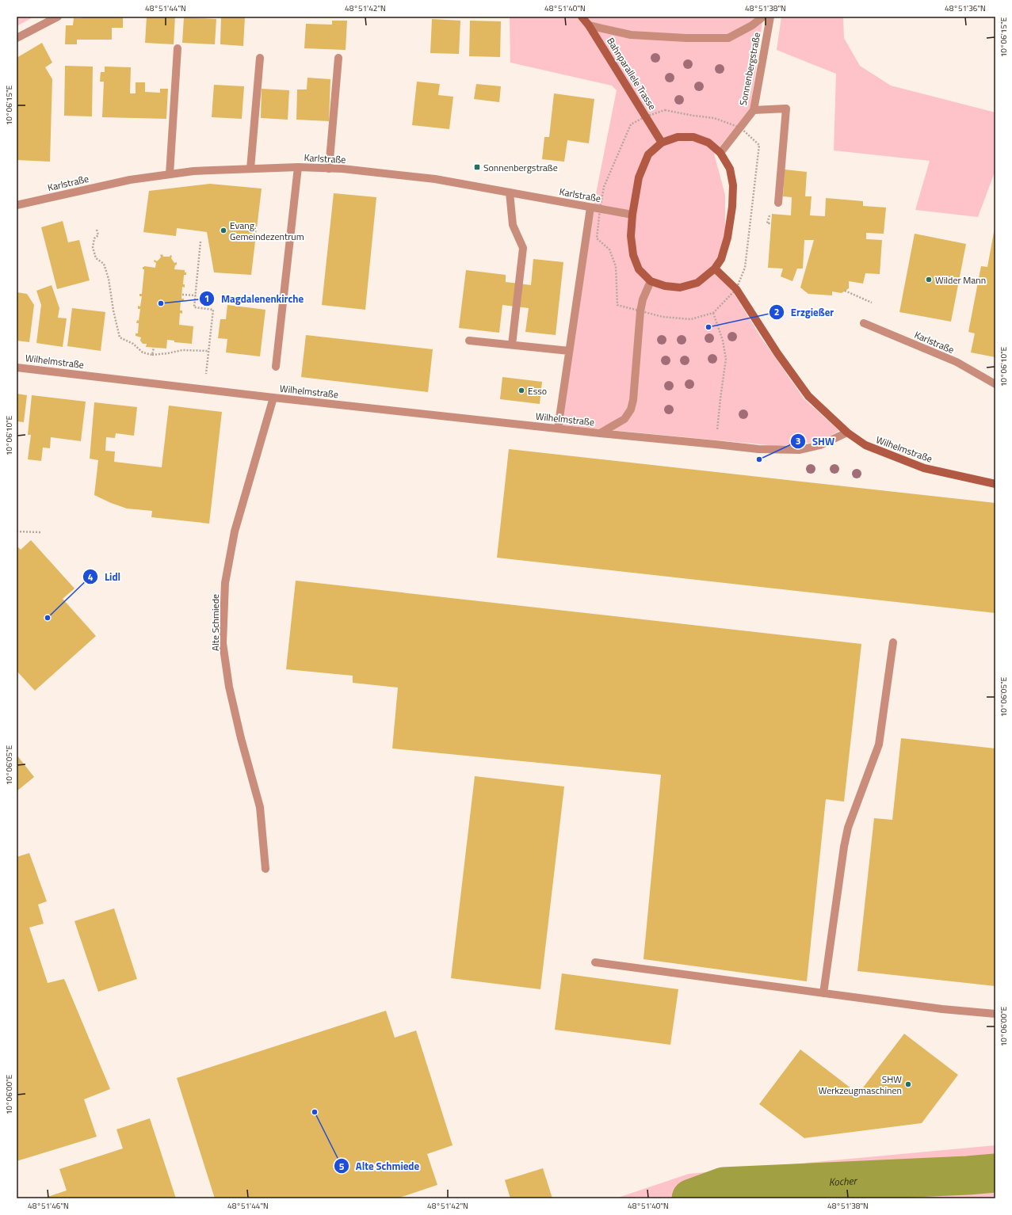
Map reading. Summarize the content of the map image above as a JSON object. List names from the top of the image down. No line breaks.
{"streets":{"main road":["Bahnparallele Trasse","Wilhelmstraße"],"street":["Sonnenbergstraße","Karlstraße","Alte Schmiede"]},"crossings":[["Sonnenbergstraße","Bahnparallele Trasse"],["Wilhelmstraße","Alte Schmiede"]],"water":["Kocher"],"places":{"transit":["Sonnenbergstraße"],"other":["Evang. Gemeindezentrum","Wilder Mann","Magdalenenkirche","Erzgießer","Esso","SHW","Lidl","SHW Werkzeugmaschinen","Alte Schmiede"]},"coordinates":["48°51'44\"N","48°51'42\"N","48°51'40\"N","48°51'38\"N","48°51'36\"N","10°06'15\"E","10°06'10\"E","10°06'05\"E","10°06'00\"E","48°51'46\"N"]}
